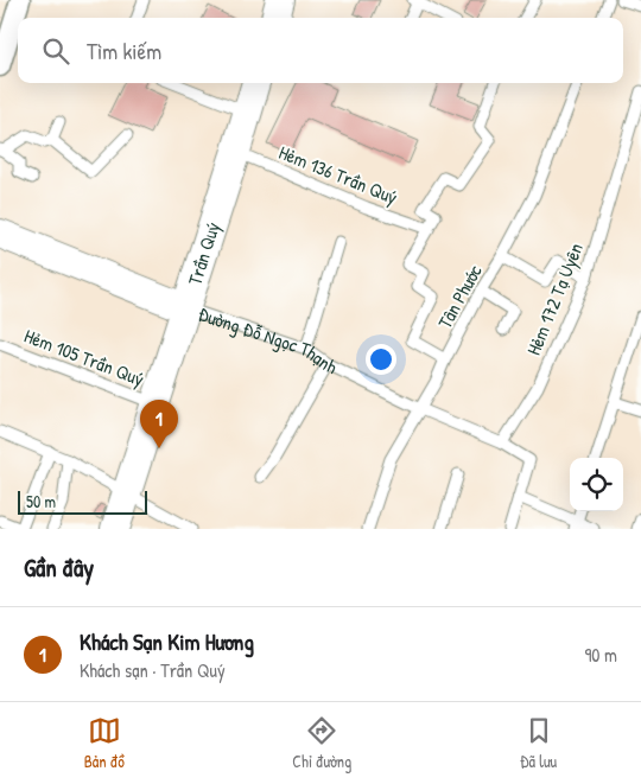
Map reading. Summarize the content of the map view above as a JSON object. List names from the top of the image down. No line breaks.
{"streets":{"street":["Trần Quý","Đường Đỗ Ngọc Thạnh"],"lane":["Hẻm 136 Trần Quý","Tân Phước","Hẻm 172 Tạ Uyên","Hẻm 105 Trần Quý"]},"crossings":[["Hẻm 136 Trần Quý","Trần Quý"],["Trần Quý","Đường Đỗ Ngọc Thạnh"],["Trần Quý","Hẻm 105 Trần Quý"],["Tân Phước","Đường Đỗ Ngọc Thạnh"],["Hẻm 172 Tạ Uyên","Đường Đỗ Ngọc Thạnh"]],"scale_bar":"50 m","page":{"search":"Tìm kiếm","pins":"1","scale":"50 m","heading":"Gần đây","list":[{"mark":"1","name":"Khách Sạn Kim Hương","note":"Khách sạn · Trần Quý","value":"90 m"}],"nav":["Bản đồ","Chỉ đường","Đã lưu"]}}
